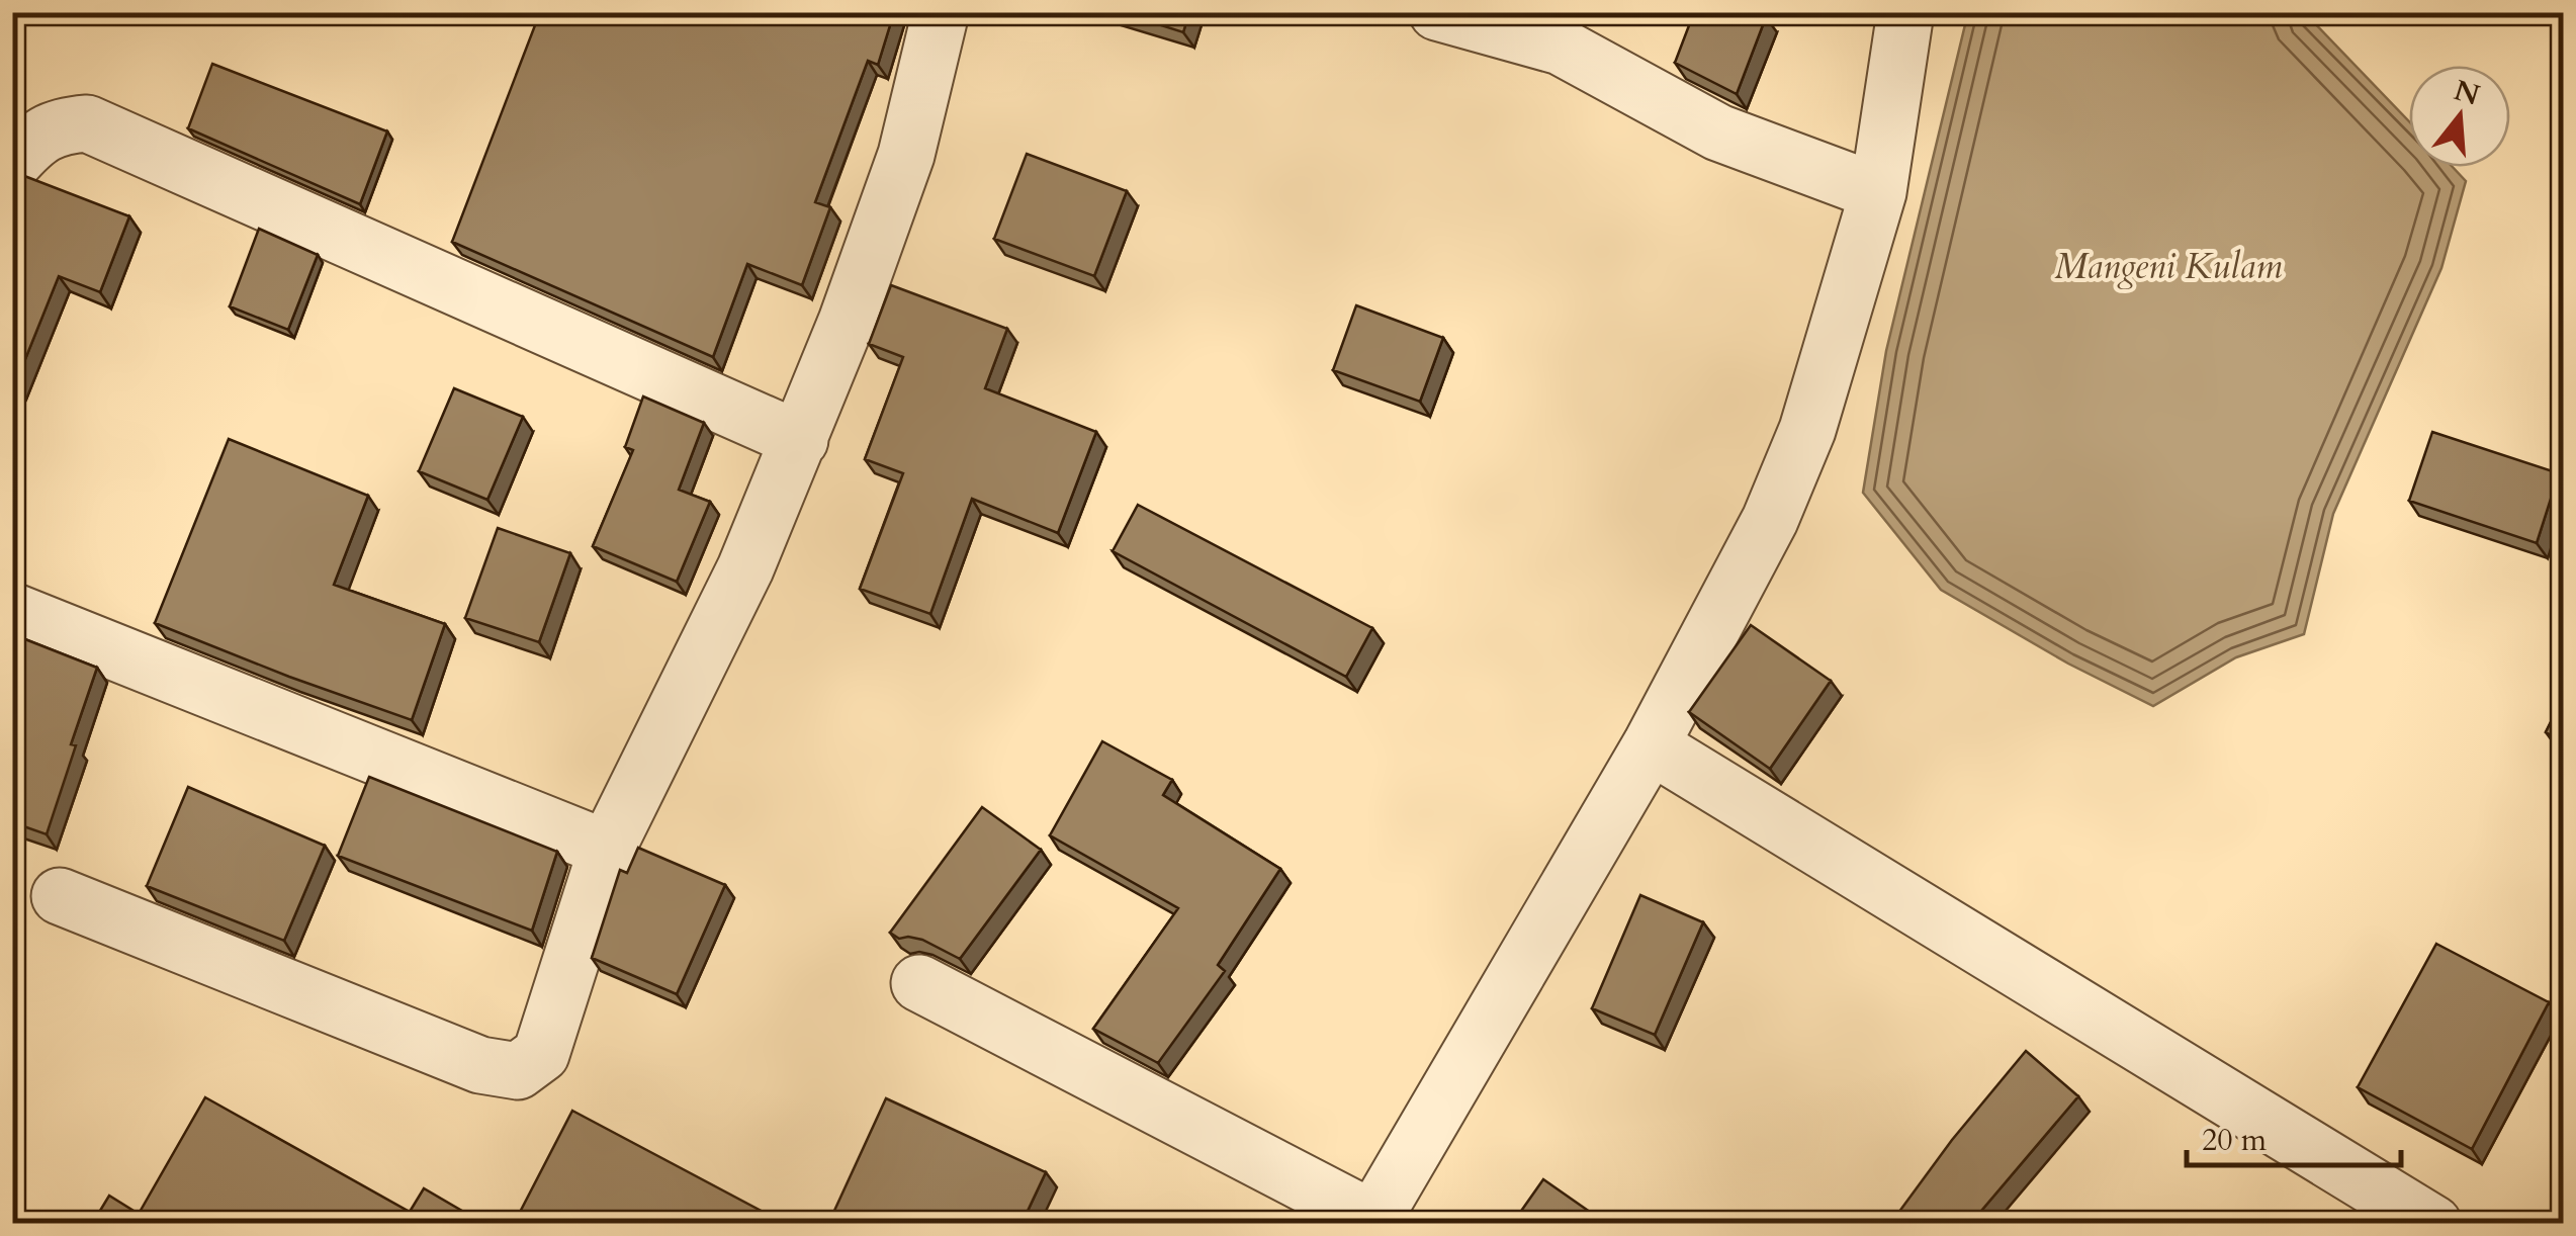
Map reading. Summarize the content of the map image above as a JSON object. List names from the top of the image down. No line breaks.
{"water":["Mangeni Kulam"],"scale_bar":"20 m","north":"top"}
